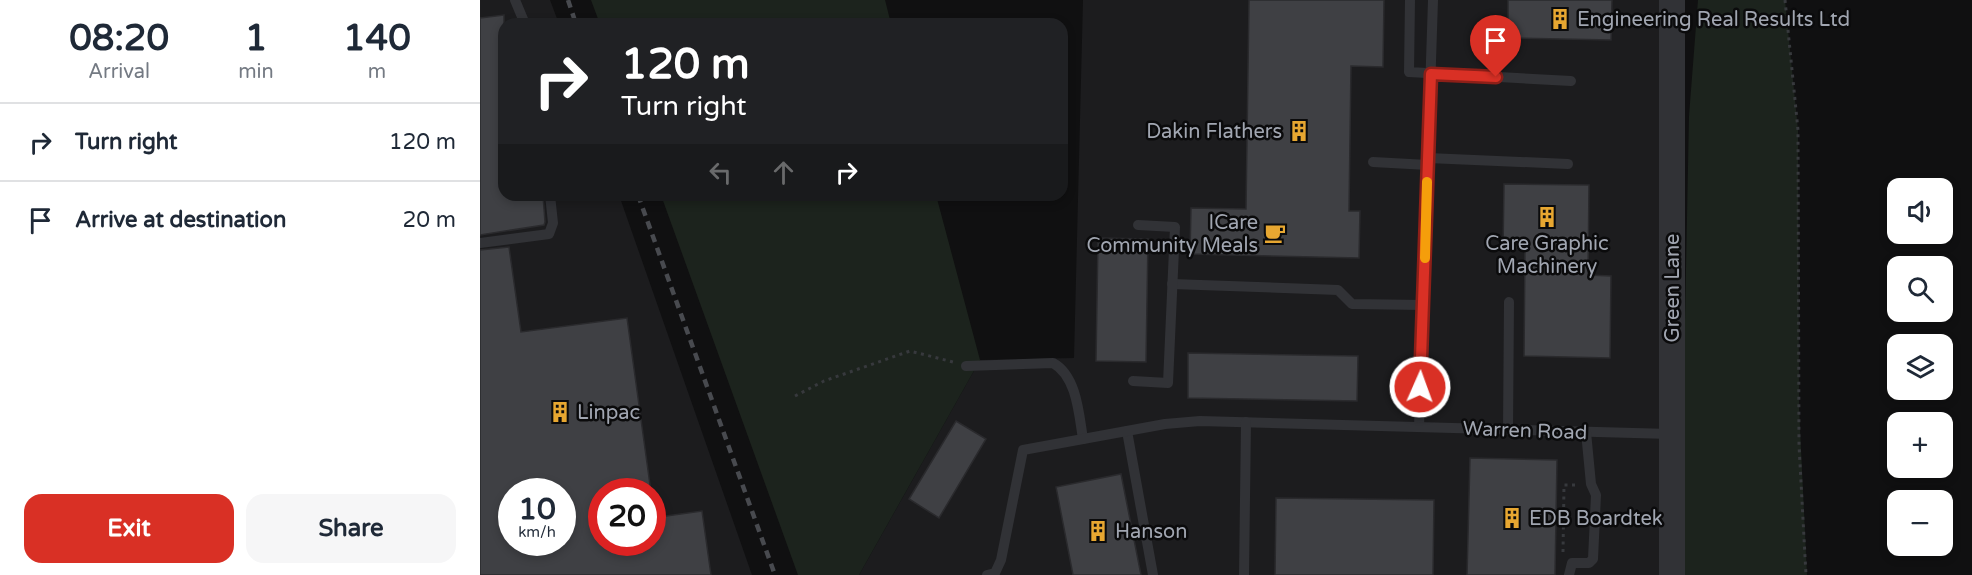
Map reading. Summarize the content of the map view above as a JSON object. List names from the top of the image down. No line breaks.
{"streets":{"street":["Green Lane"],"lane":["Warren Road"]},"crossings":[["Green Lane","Warren Road"]],"places":{"building":["Engineering Real Results Ltd","Dakin Flathers","Care Graphic Machinery","Linpac","EDB Boardtek","Hanson"],"cafe":["ICare Community Meals"]},"page":{"eta":["08:20","Arrival","1","min","140","m"],"turn":["120 m","Turn right"],"list":[{"name":"Turn right","value":"120 m"},{"name":"Arrive at destination","value":"20 m"}],"map_buttons":["+","−"],"speed":"10 km/h","limit":"20","buttons":["Exit","Share"]}}
